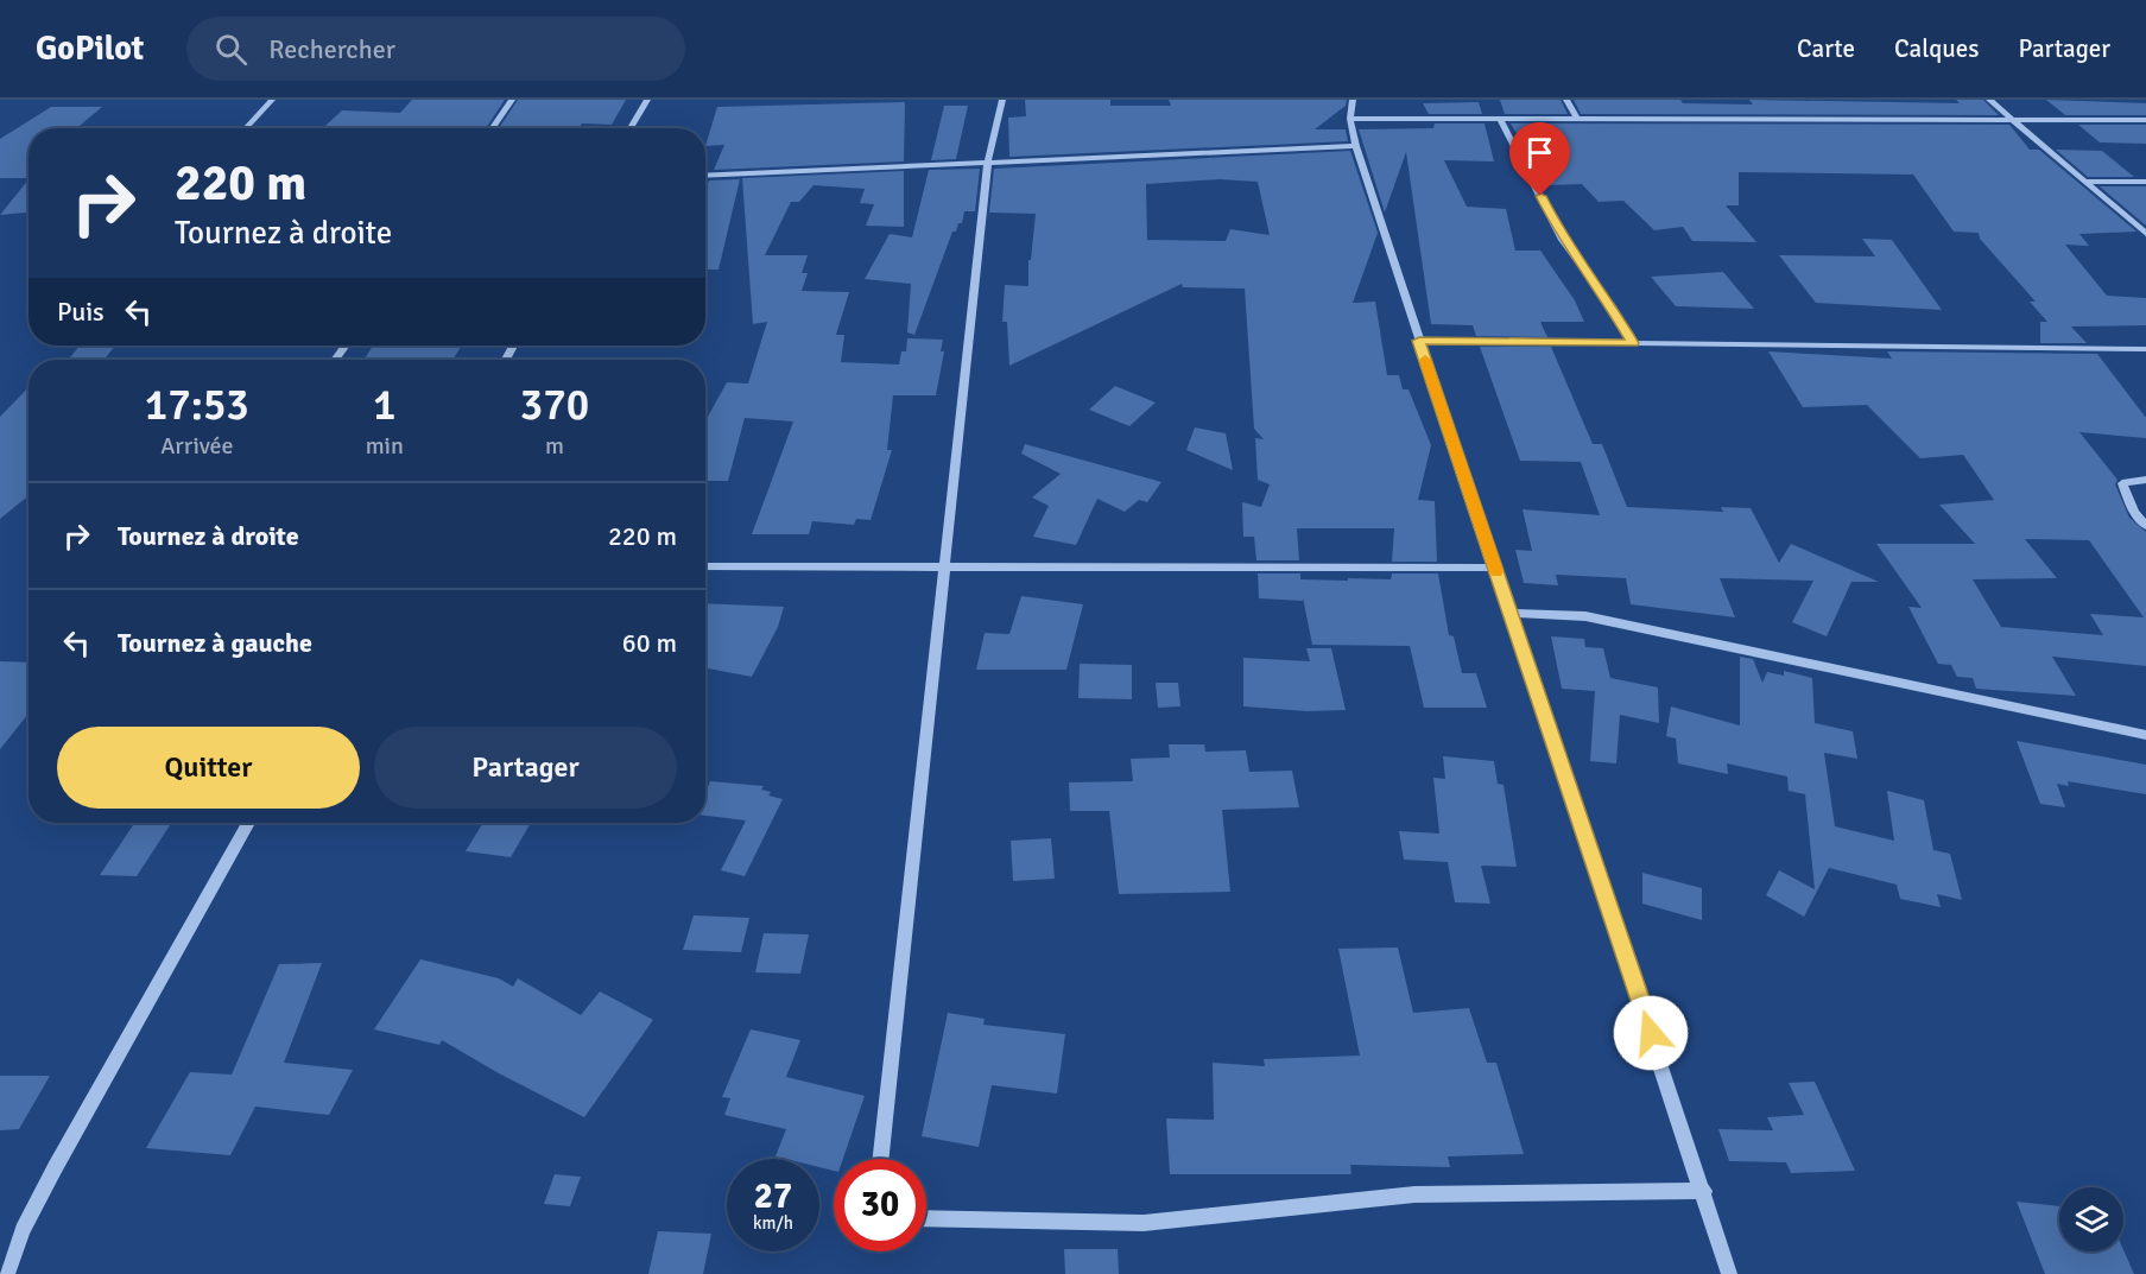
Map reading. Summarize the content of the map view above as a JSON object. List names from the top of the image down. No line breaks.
{"page":{"header":"GoPilot","search":"Rechercher","nav":["Carte","Calques","Partager"],"turn":["220 m","Tournez à droite"],"then":"Puis","eta":["17:53","Arrivée","1","min","370","m"],"list":[{"name":"Tournez à droite","value":"220 m"},{"name":"Tournez à gauche","value":"60 m"}],"buttons":["Quitter","Partager"],"speed":"27 km/h","limit":"30"}}
